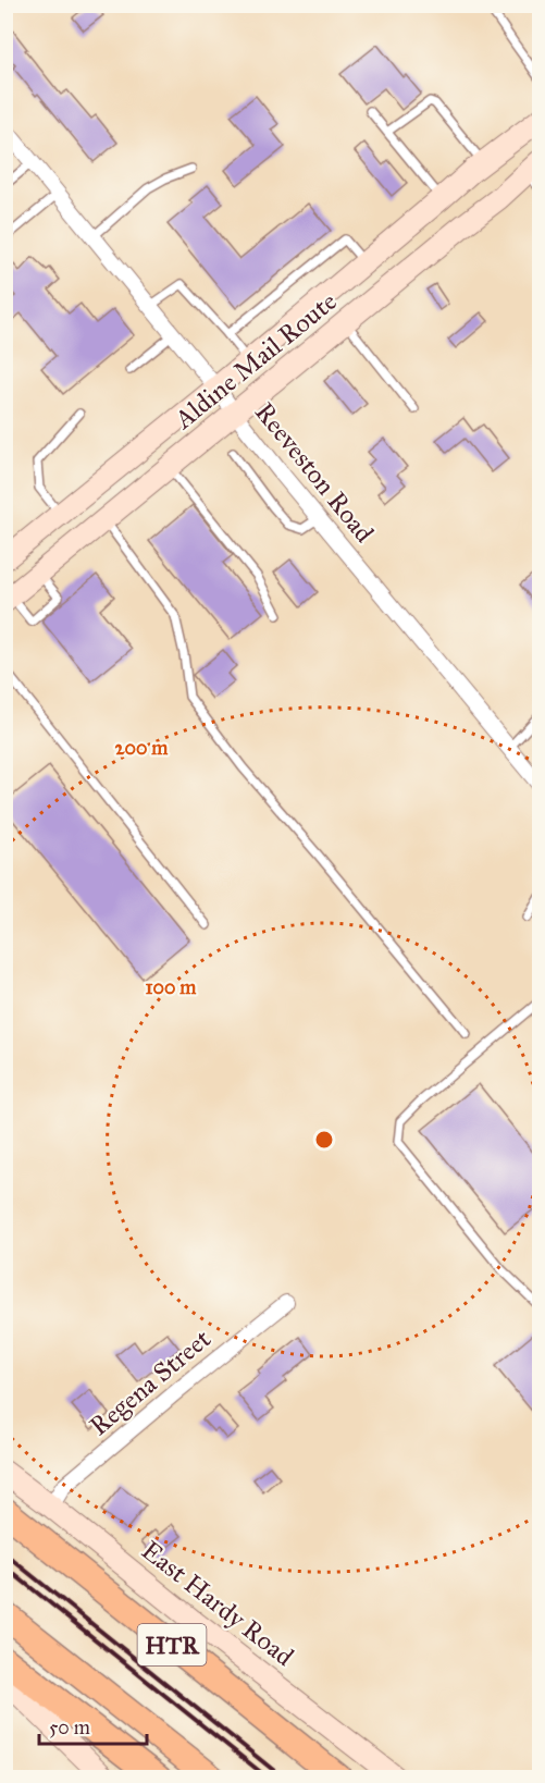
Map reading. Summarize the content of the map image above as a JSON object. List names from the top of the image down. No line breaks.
{"streets":{"highway":["HTR"],"main road":["Aldine Mail Route","East Hardy Road"],"street":["Reeveston Road","Regena Street"]},"crossings":[["Aldine Mail Route","Reeveston Road"],["Regena Street","East Hardy Road"]],"scale_bar":"50 m","rings":["200 m","100 m"]}
